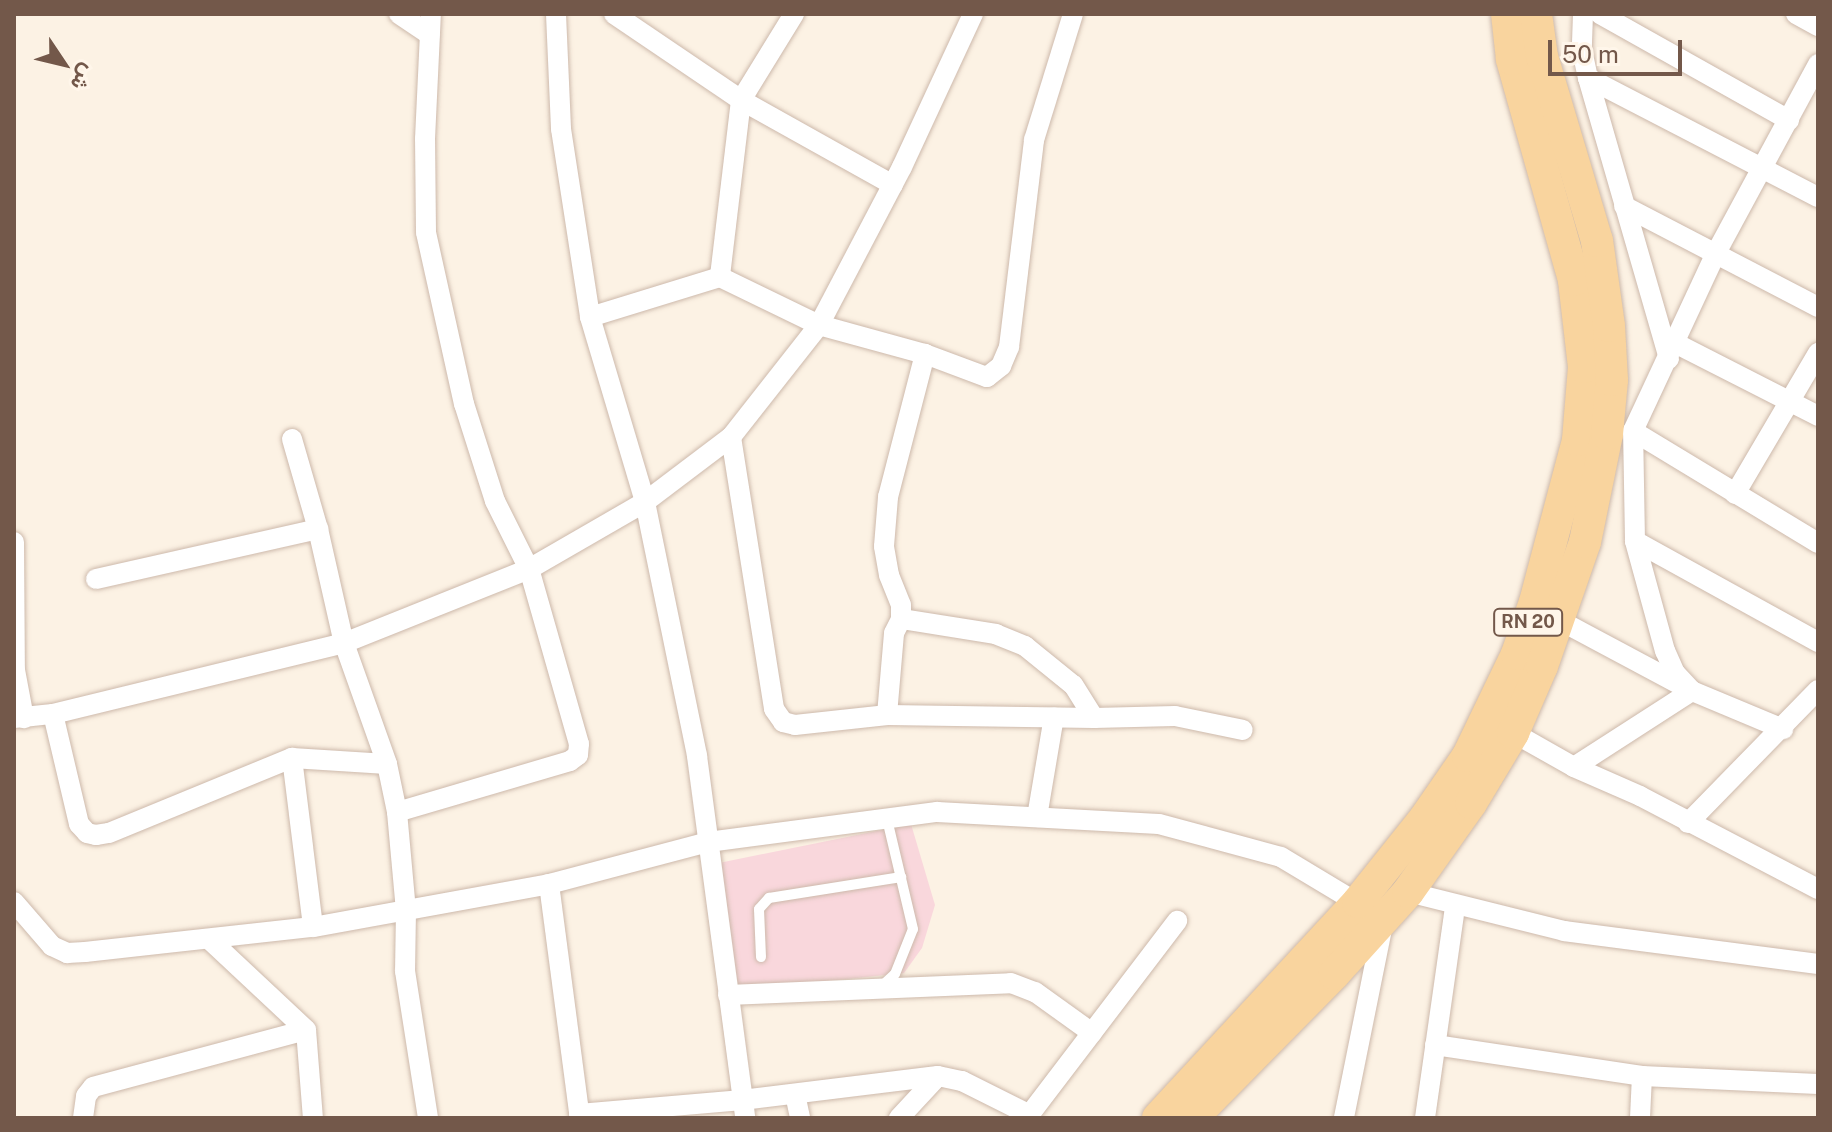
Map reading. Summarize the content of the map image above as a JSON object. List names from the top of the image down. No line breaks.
{"streets":{"main road":["RN 20"]},"scale_bar":"50 m","north":"bottom right"}
